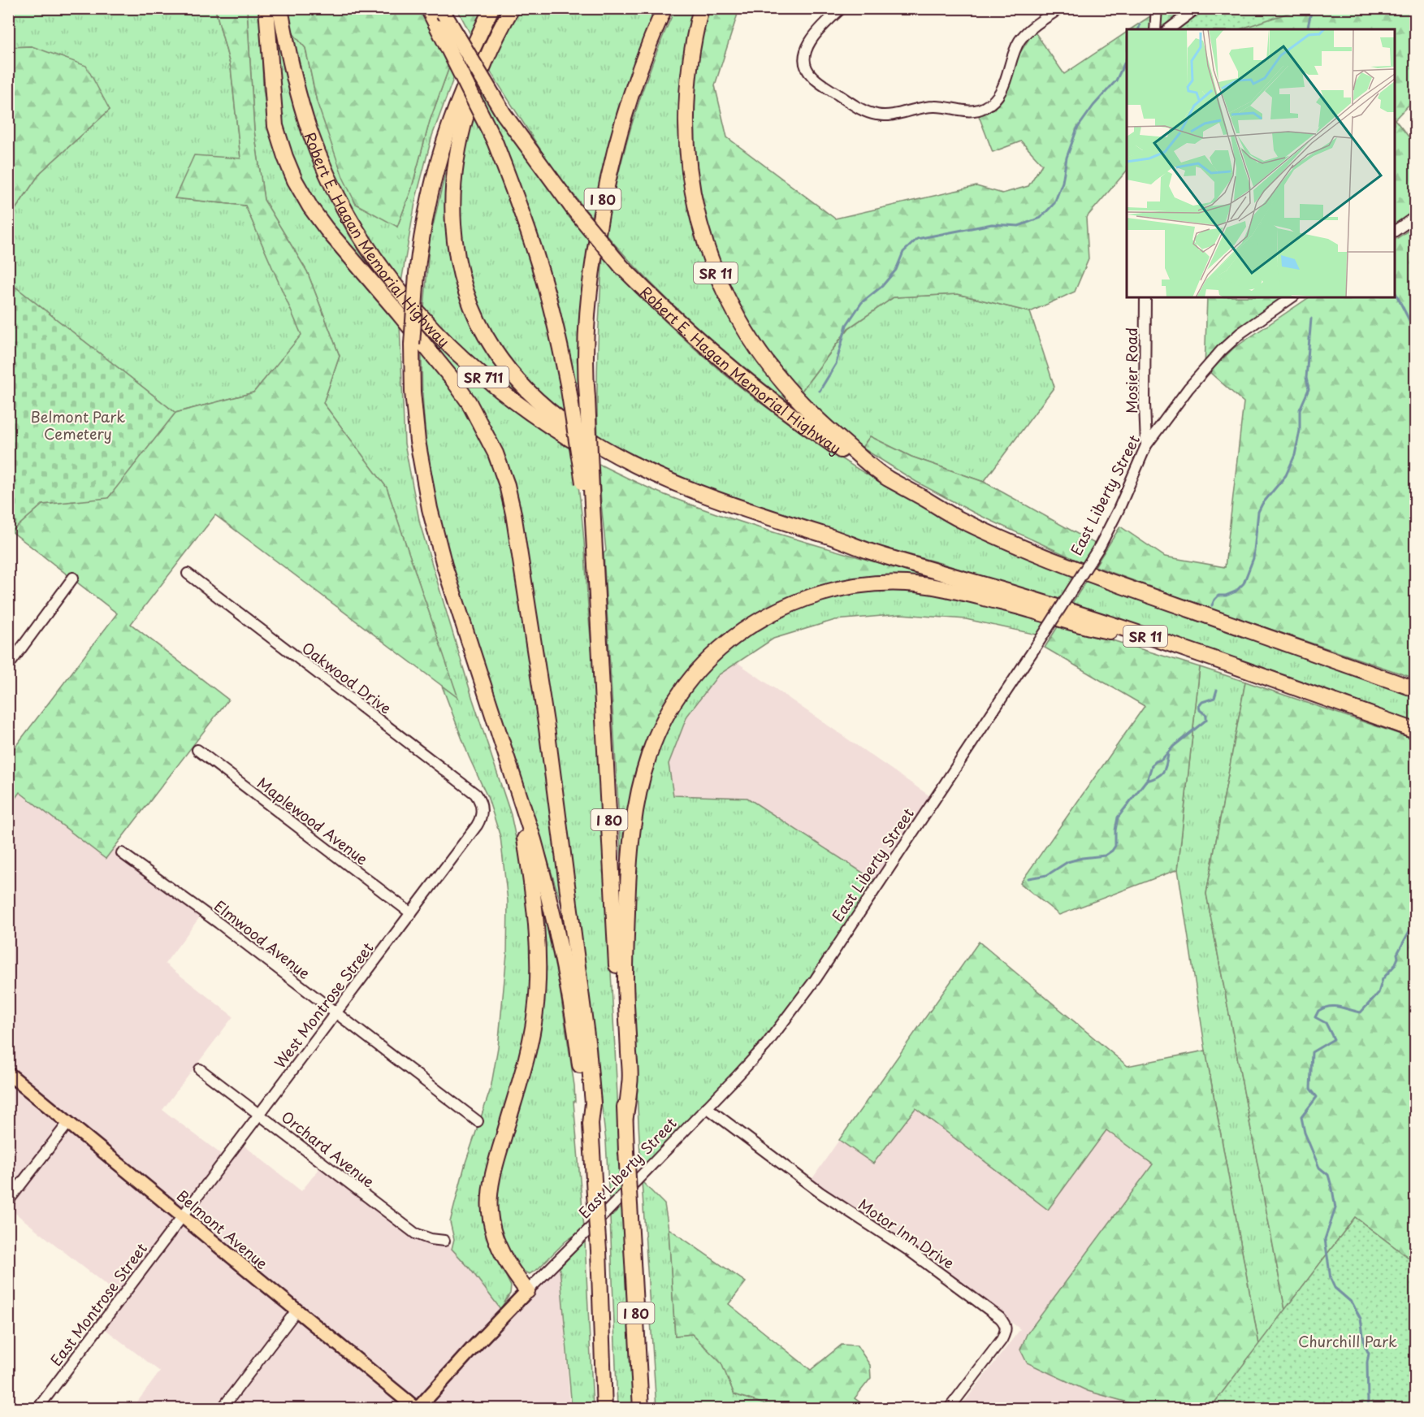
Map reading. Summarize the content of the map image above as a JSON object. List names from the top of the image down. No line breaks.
{"streets":{"highway":["I 80","Robert E. Hagan Memorial Highway","SR 11","SR 711"],"main road":["East Liberty Street","Belmont Avenue"],"street":["Mosier Road","Oakwood Drive","Maplewood Avenue","Elmwood Avenue","West Montrose Street","Orchard Avenue","Motor Inn Drive","East Montrose Street"]},"crossings":[["Robert E. Hagan Memorial Highway","SR 11"],["Mosier Road","East Liberty Street"],["East Liberty Street","Belmont Avenue"],["East Liberty Street","Motor Inn Drive"],["Oakwood Drive","West Montrose Street"],["Maplewood Avenue","West Montrose Street"],["Elmwood Avenue","West Montrose Street"],["West Montrose Street","Orchard Avenue"],["West Montrose Street","Belmont Avenue"],["West Montrose Street","East Montrose Street"],["Belmont Avenue","East Montrose Street"]],"parks":["Belmont Park Cemetery","Churchill Park"]}
